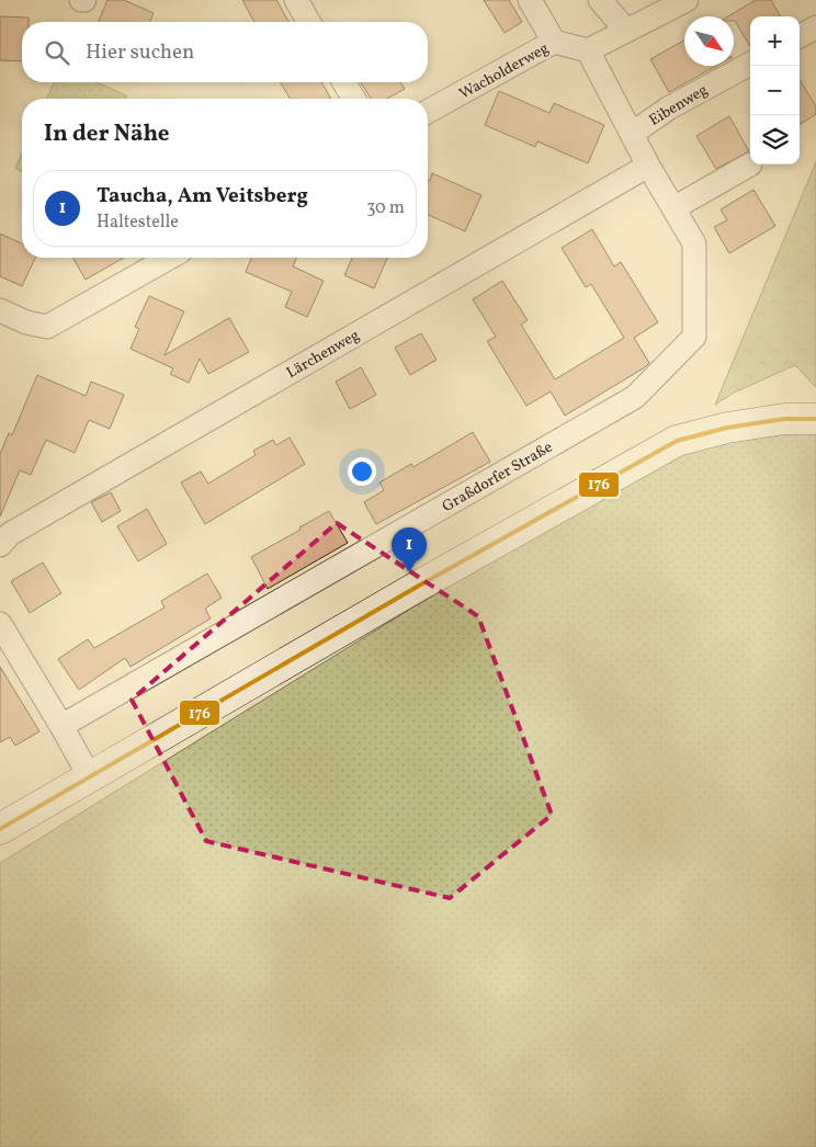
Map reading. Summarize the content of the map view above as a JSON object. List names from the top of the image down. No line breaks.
{"streets":{"street":["Wacholderweg","Eibenweg","Lärchenweg","Graßdorfer Straße"]},"crossings":[["Wacholderweg","Graßdorfer Straße"],["Eibenweg","Graßdorfer Straße"],["Lärchenweg","Graßdorfer Straße"]],"lines":["transit line 176"],"north":"bottom right","page":{"map_buttons":["+","−"],"search":"Hier suchen","heading":"In der Nähe","list":[{"mark":"1","name":"Taucha, Am Veitsberg","note":"Haltestelle","value":"30 m"}],"pins":"1"}}
